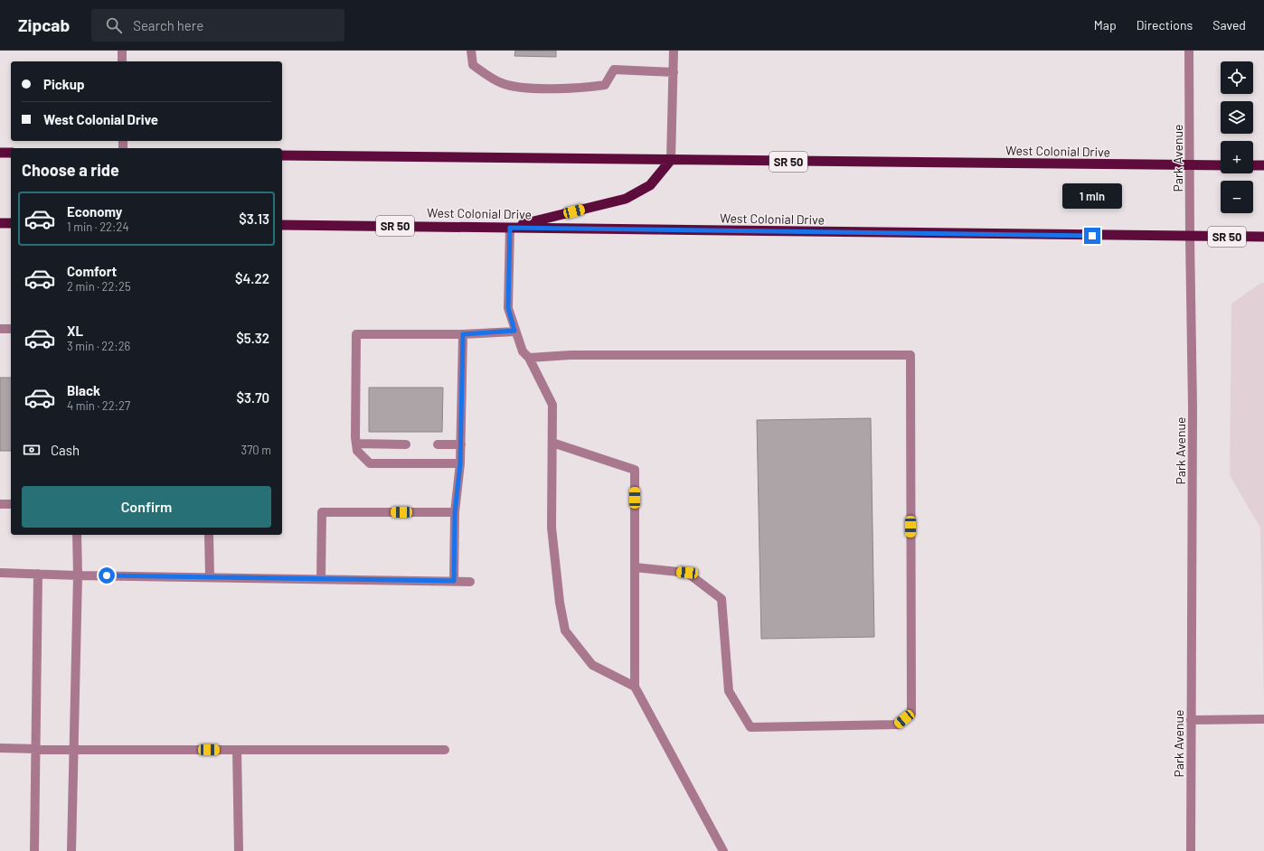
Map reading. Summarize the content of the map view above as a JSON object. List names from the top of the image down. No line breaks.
{"streets":{"highway":["West Colonial Drive","SR 50"],"street":["Park Avenue"]},"crossings":[["West Colonial Drive","Park Avenue"]],"page":{"header":"Zipcab","search":"Search here","nav":["Map","Directions","Saved"],"map_buttons":["+","−"],"banner":["Pickup","West Colonial Drive"],"heading":"Choose a ride","bubble":"1 min","list":[{"name":"Economy","note":"1 min · 22:24","value":"$3.13"},{"name":"Comfort","note":"2 min · 22:25","value":"$4.22"},{"name":"XL","note":"3 min · 22:26","value":"$5.32"},{"name":"Black","note":"4 min · 22:27","value":"$3.70"}],"pay":["Cash","370 m"],"buttons":"Confirm"}}
